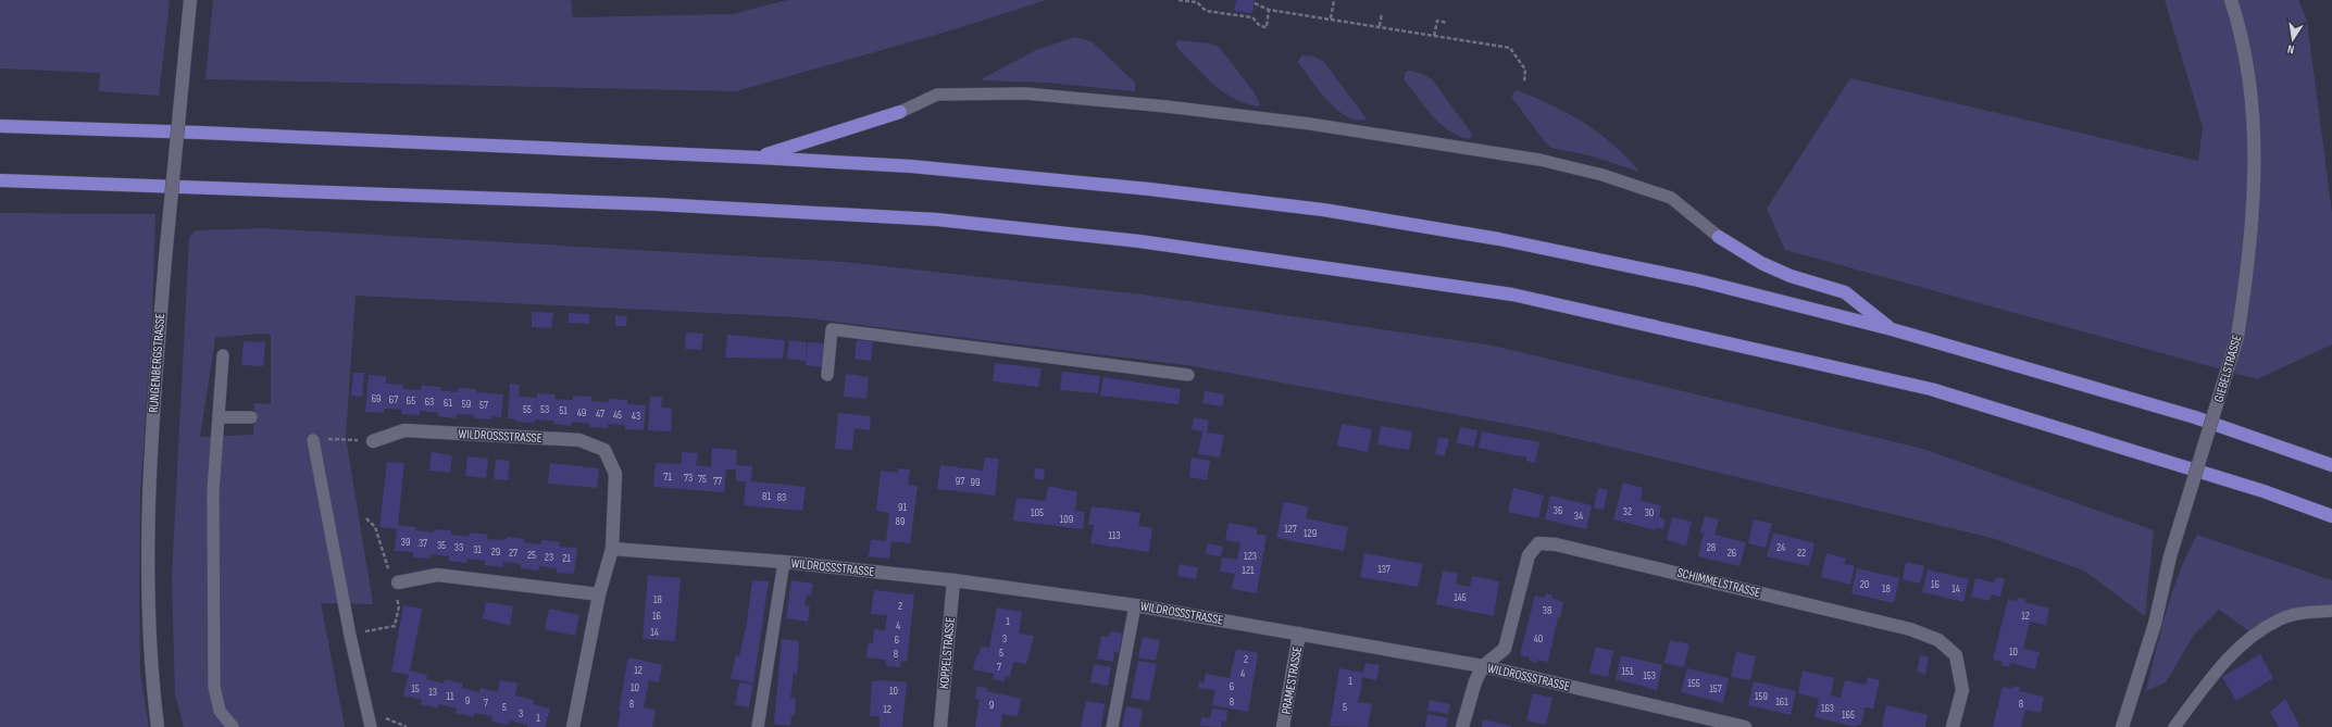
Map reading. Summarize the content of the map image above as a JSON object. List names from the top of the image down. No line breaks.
{"streets":{"street":["RUNGENBERGSTRASSE","GIEBELSTRASSE","WILDROSSSTRASSE","SCHIMMELSTRASSE","KOPPELSTRASSE","PRAMESTRASSE"]},"crossings":[["WILDROSSSTRASSE","SCHIMMELSTRASSE"],["WILDROSSSTRASSE","KOPPELSTRASSE"],["WILDROSSSTRASSE","PRAMESTRASSE"]],"house_numbers":["69","67","65","63","61","59","57","55","53","51","49","47","45","43","71","73","75","77","97","99","81","83","91","36","32","105","30","34","109","89","127","129","113","39","37","35","33","28","24","31","29","27","26","22","25","123","23","21","137","121","20","16","18","14","145","18","2","38","16","12","1","4","14","3","40","6","10","5","8","2","7","12","151","4","153","1","155","6","10","15","157","10","13","11","159","9","8","161","7","8","8","9","5","5","163","12","3","165","1"],"north":"bottom"}
